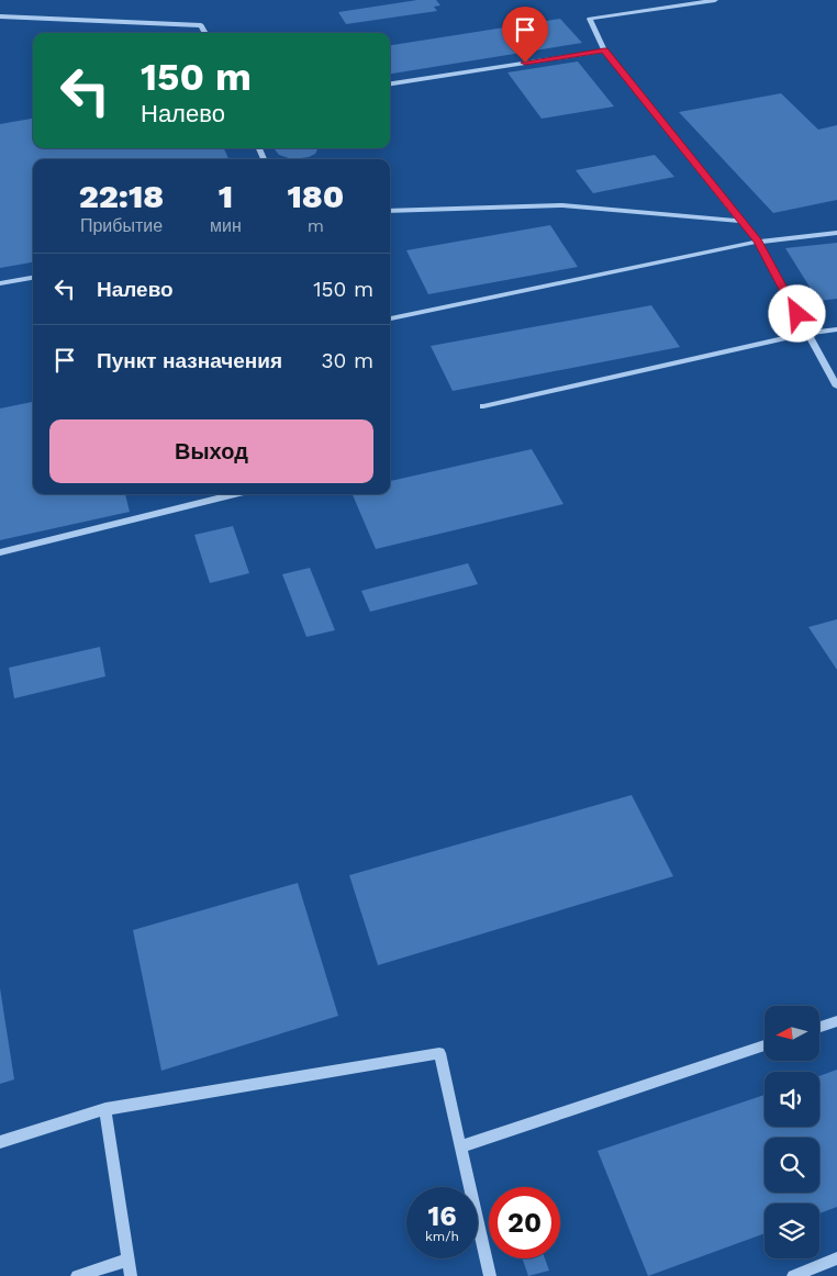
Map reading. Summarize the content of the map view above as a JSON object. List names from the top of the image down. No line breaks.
{"north":"left","page":{"turn":["150 m","Налево"],"eta":["22:18","Прибытие","1","мин","180","m"],"list":[{"name":"Налево","value":"150 m"},{"name":"Пункт назначения","value":"30 m"}],"buttons":"Выход","speed":"16 km/h","limit":"20"}}
